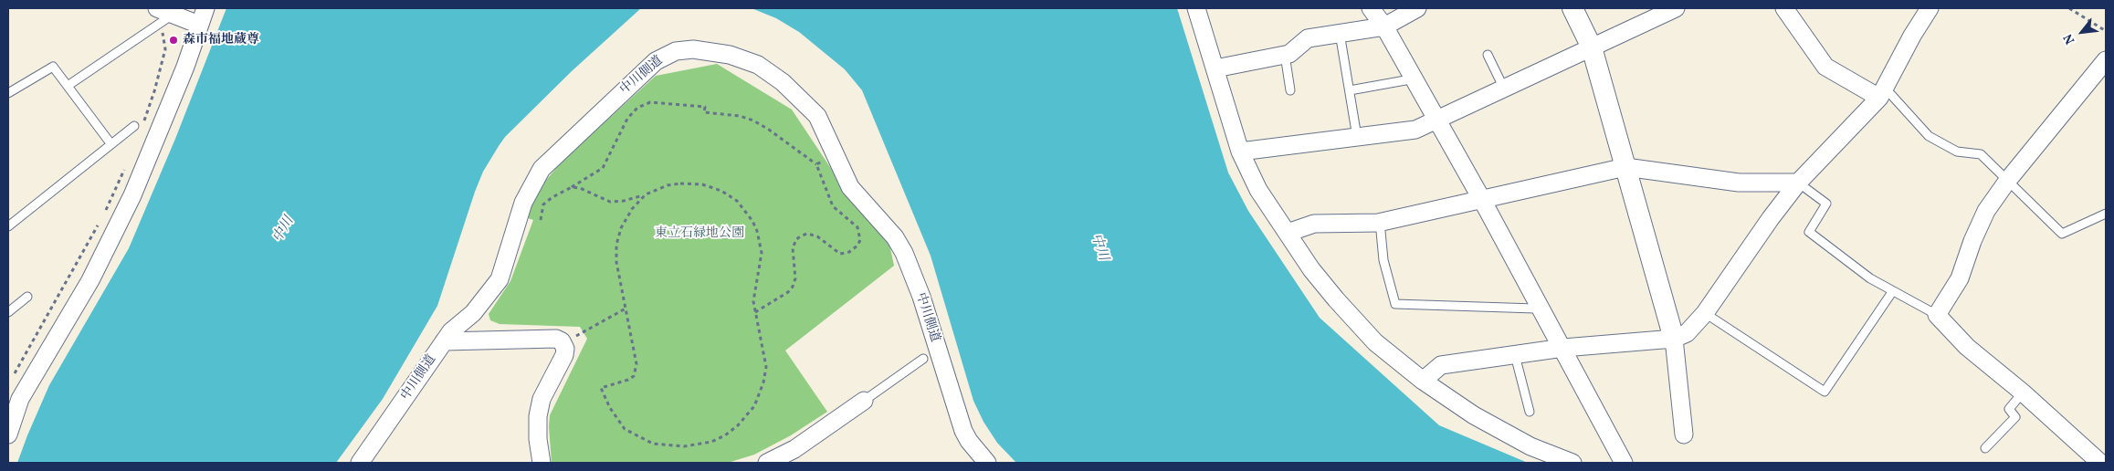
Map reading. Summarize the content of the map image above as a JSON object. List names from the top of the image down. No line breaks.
{"streets":{"street":["中川側道"]},"water":["中川"],"parks":["東立石緑地公園"],"places":["森市福地蔵尊"],"north":"bottom left"}
